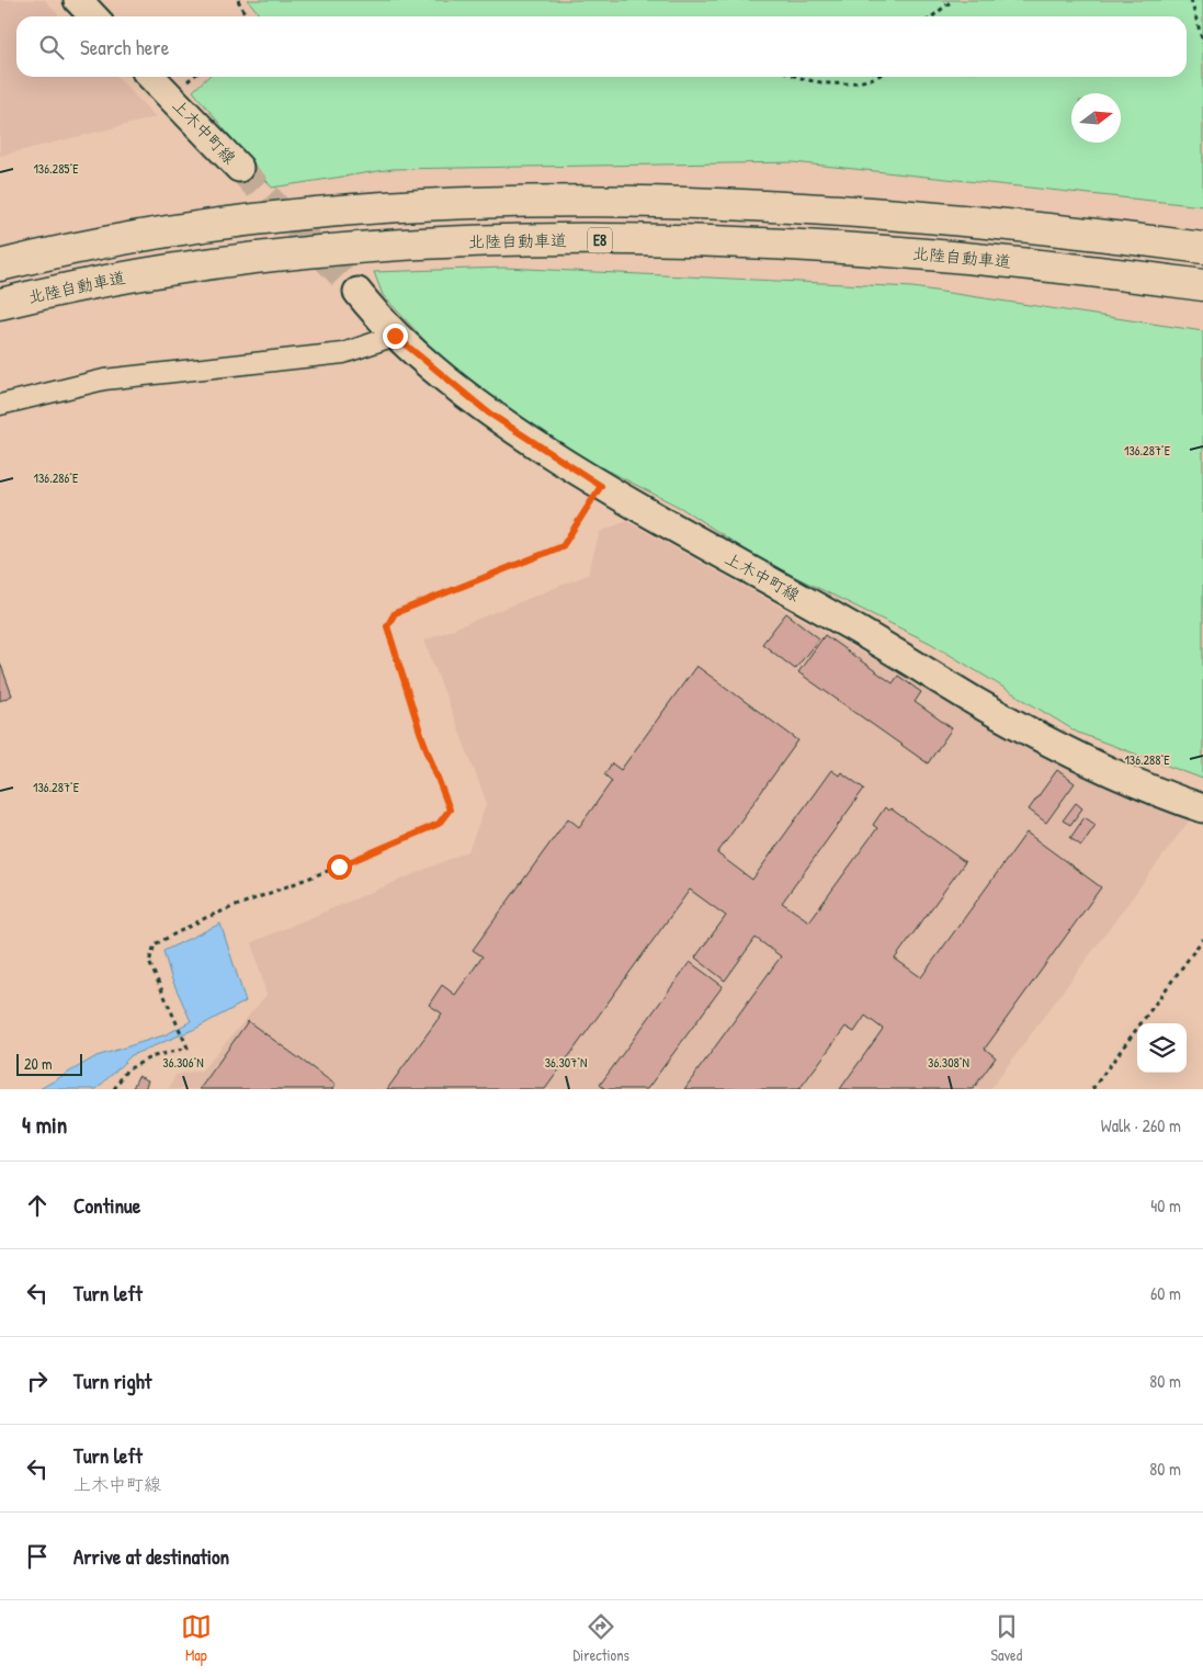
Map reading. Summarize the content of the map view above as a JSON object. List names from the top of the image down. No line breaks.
{"streets":{"highway":["E8","北陸自動車道"],"main road":["上木中町線"]},"scale_bar":"20 m","north":"right","page":{"search":"Search here","scale":"20 m","heading":["4 min","Walk · 260 m"],"list":[["Continue","40 m"],["Turn left","60 m"],["Turn right","80 m"],["Turn left","上木中町線","80 m"],"Arrive at destination"],"nav":["Map","Directions","Saved"]},"coordinates":["136.285°E","136.287°E","136.286°E","136.288°E","36.306°N","36.307°N","36.308°N"]}
